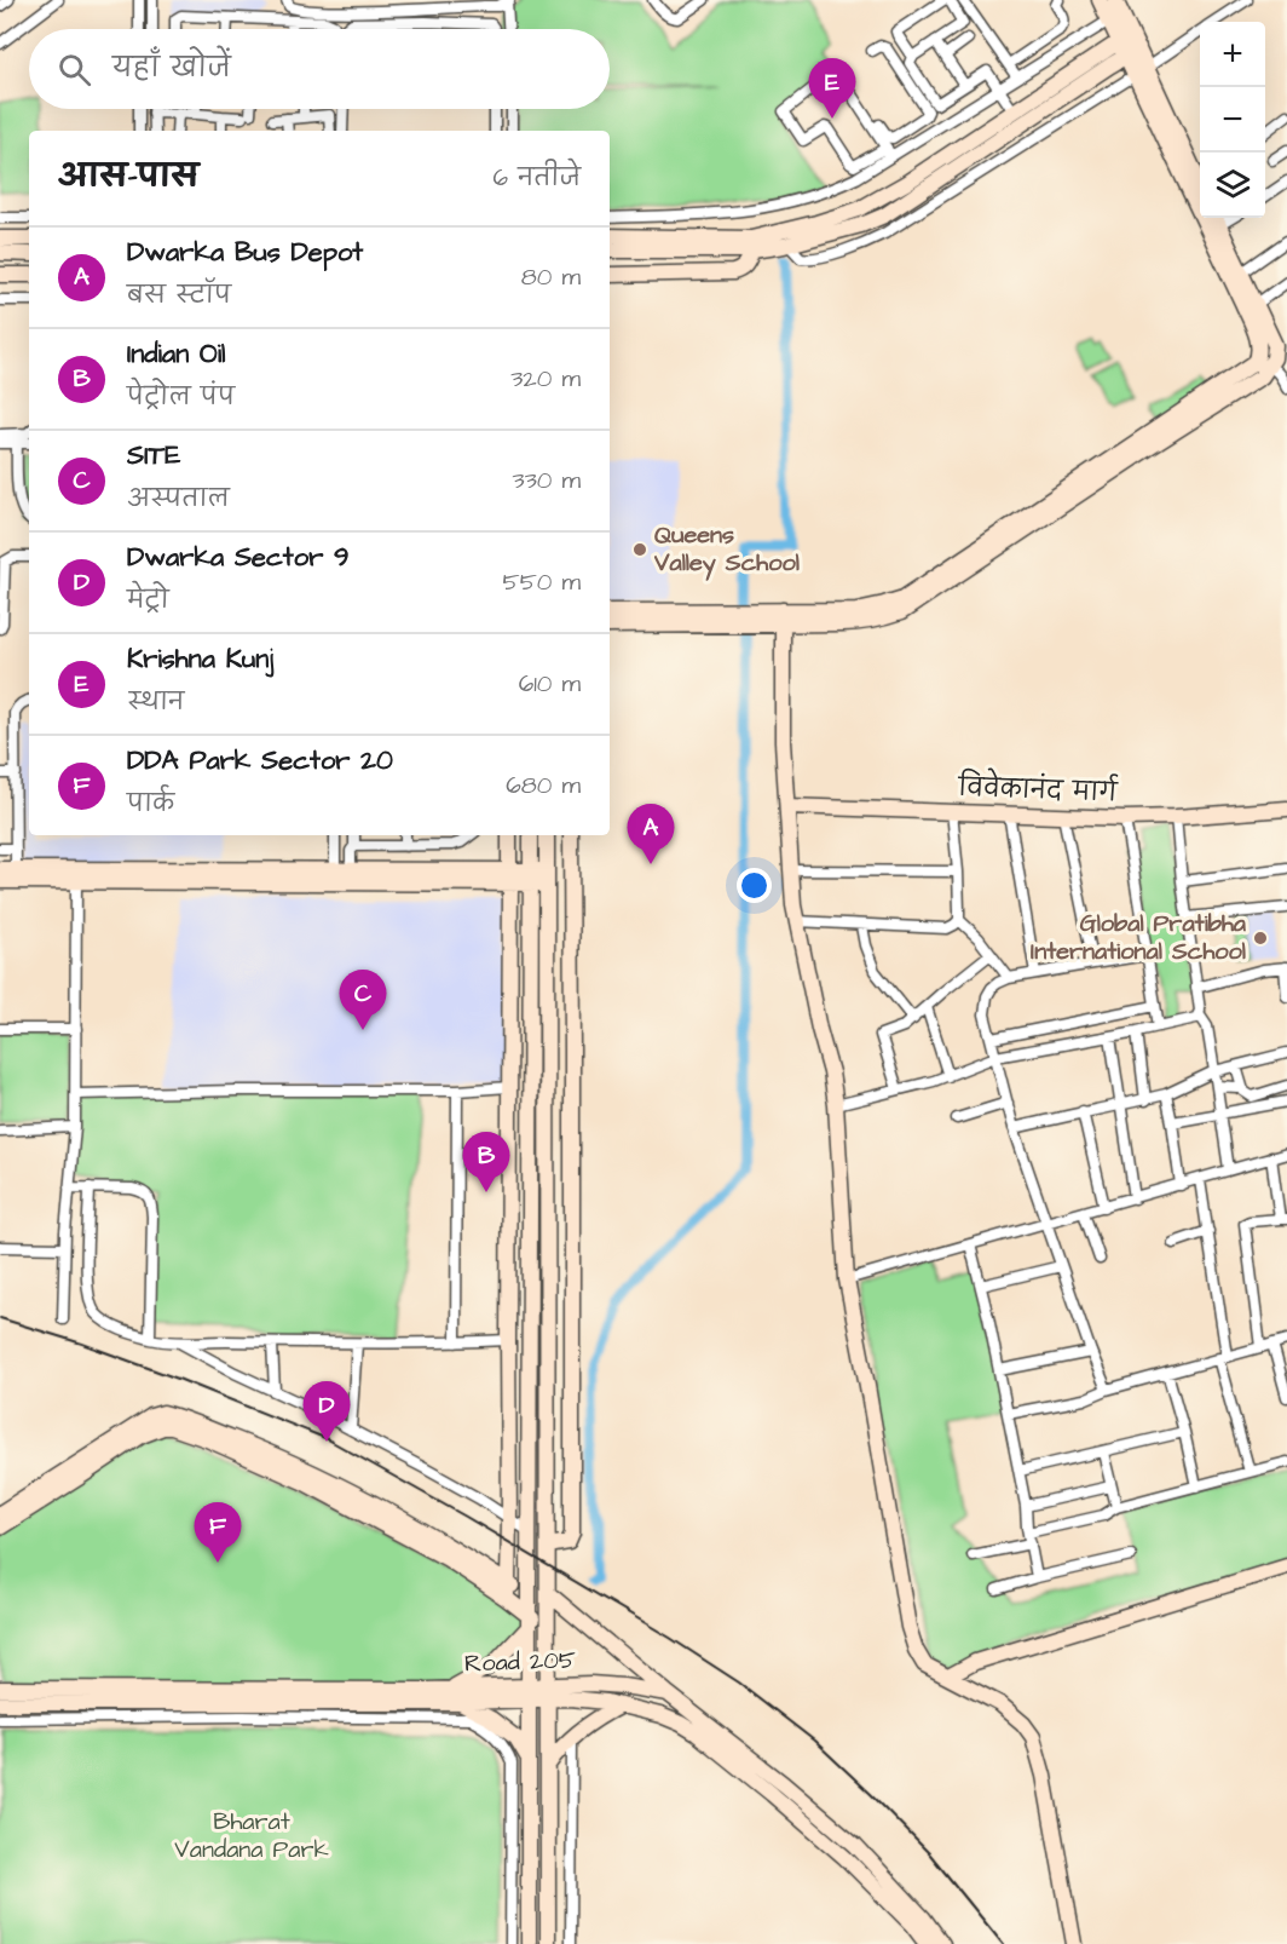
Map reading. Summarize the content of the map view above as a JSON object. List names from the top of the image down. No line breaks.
{"streets":{"main road":["विवेकानंद मार्ग","Road 205"]},"parks":["Bharat Vandana Park"],"places":["Queens Valley School","Global Pratibha International School"],"page":{"map_buttons":["+","−"],"search":"यहाँ खोजें","pins":["E","A","C","B","D","F"],"heading":["आस-पास","6 नतीजे"],"list":[{"mark":"A","name":"Dwarka Bus Depot","note":"बस स्टॉप","value":"80 m"},{"mark":"B","name":"Indian Oil","note":"पेट्रोल पंप","value":"320 m"},{"mark":"C","name":"SITE","note":"अस्पताल","value":"330 m"},{"mark":"D","name":"Dwarka Sector 9","note":"मेट्रो","value":"550 m"},{"mark":"E","name":"Krishna Kunj","note":"स्थान","value":"610 m"},{"mark":"F","name":"DDA Park Sector 20","note":"पार्क","value":"680 m"}]}}
